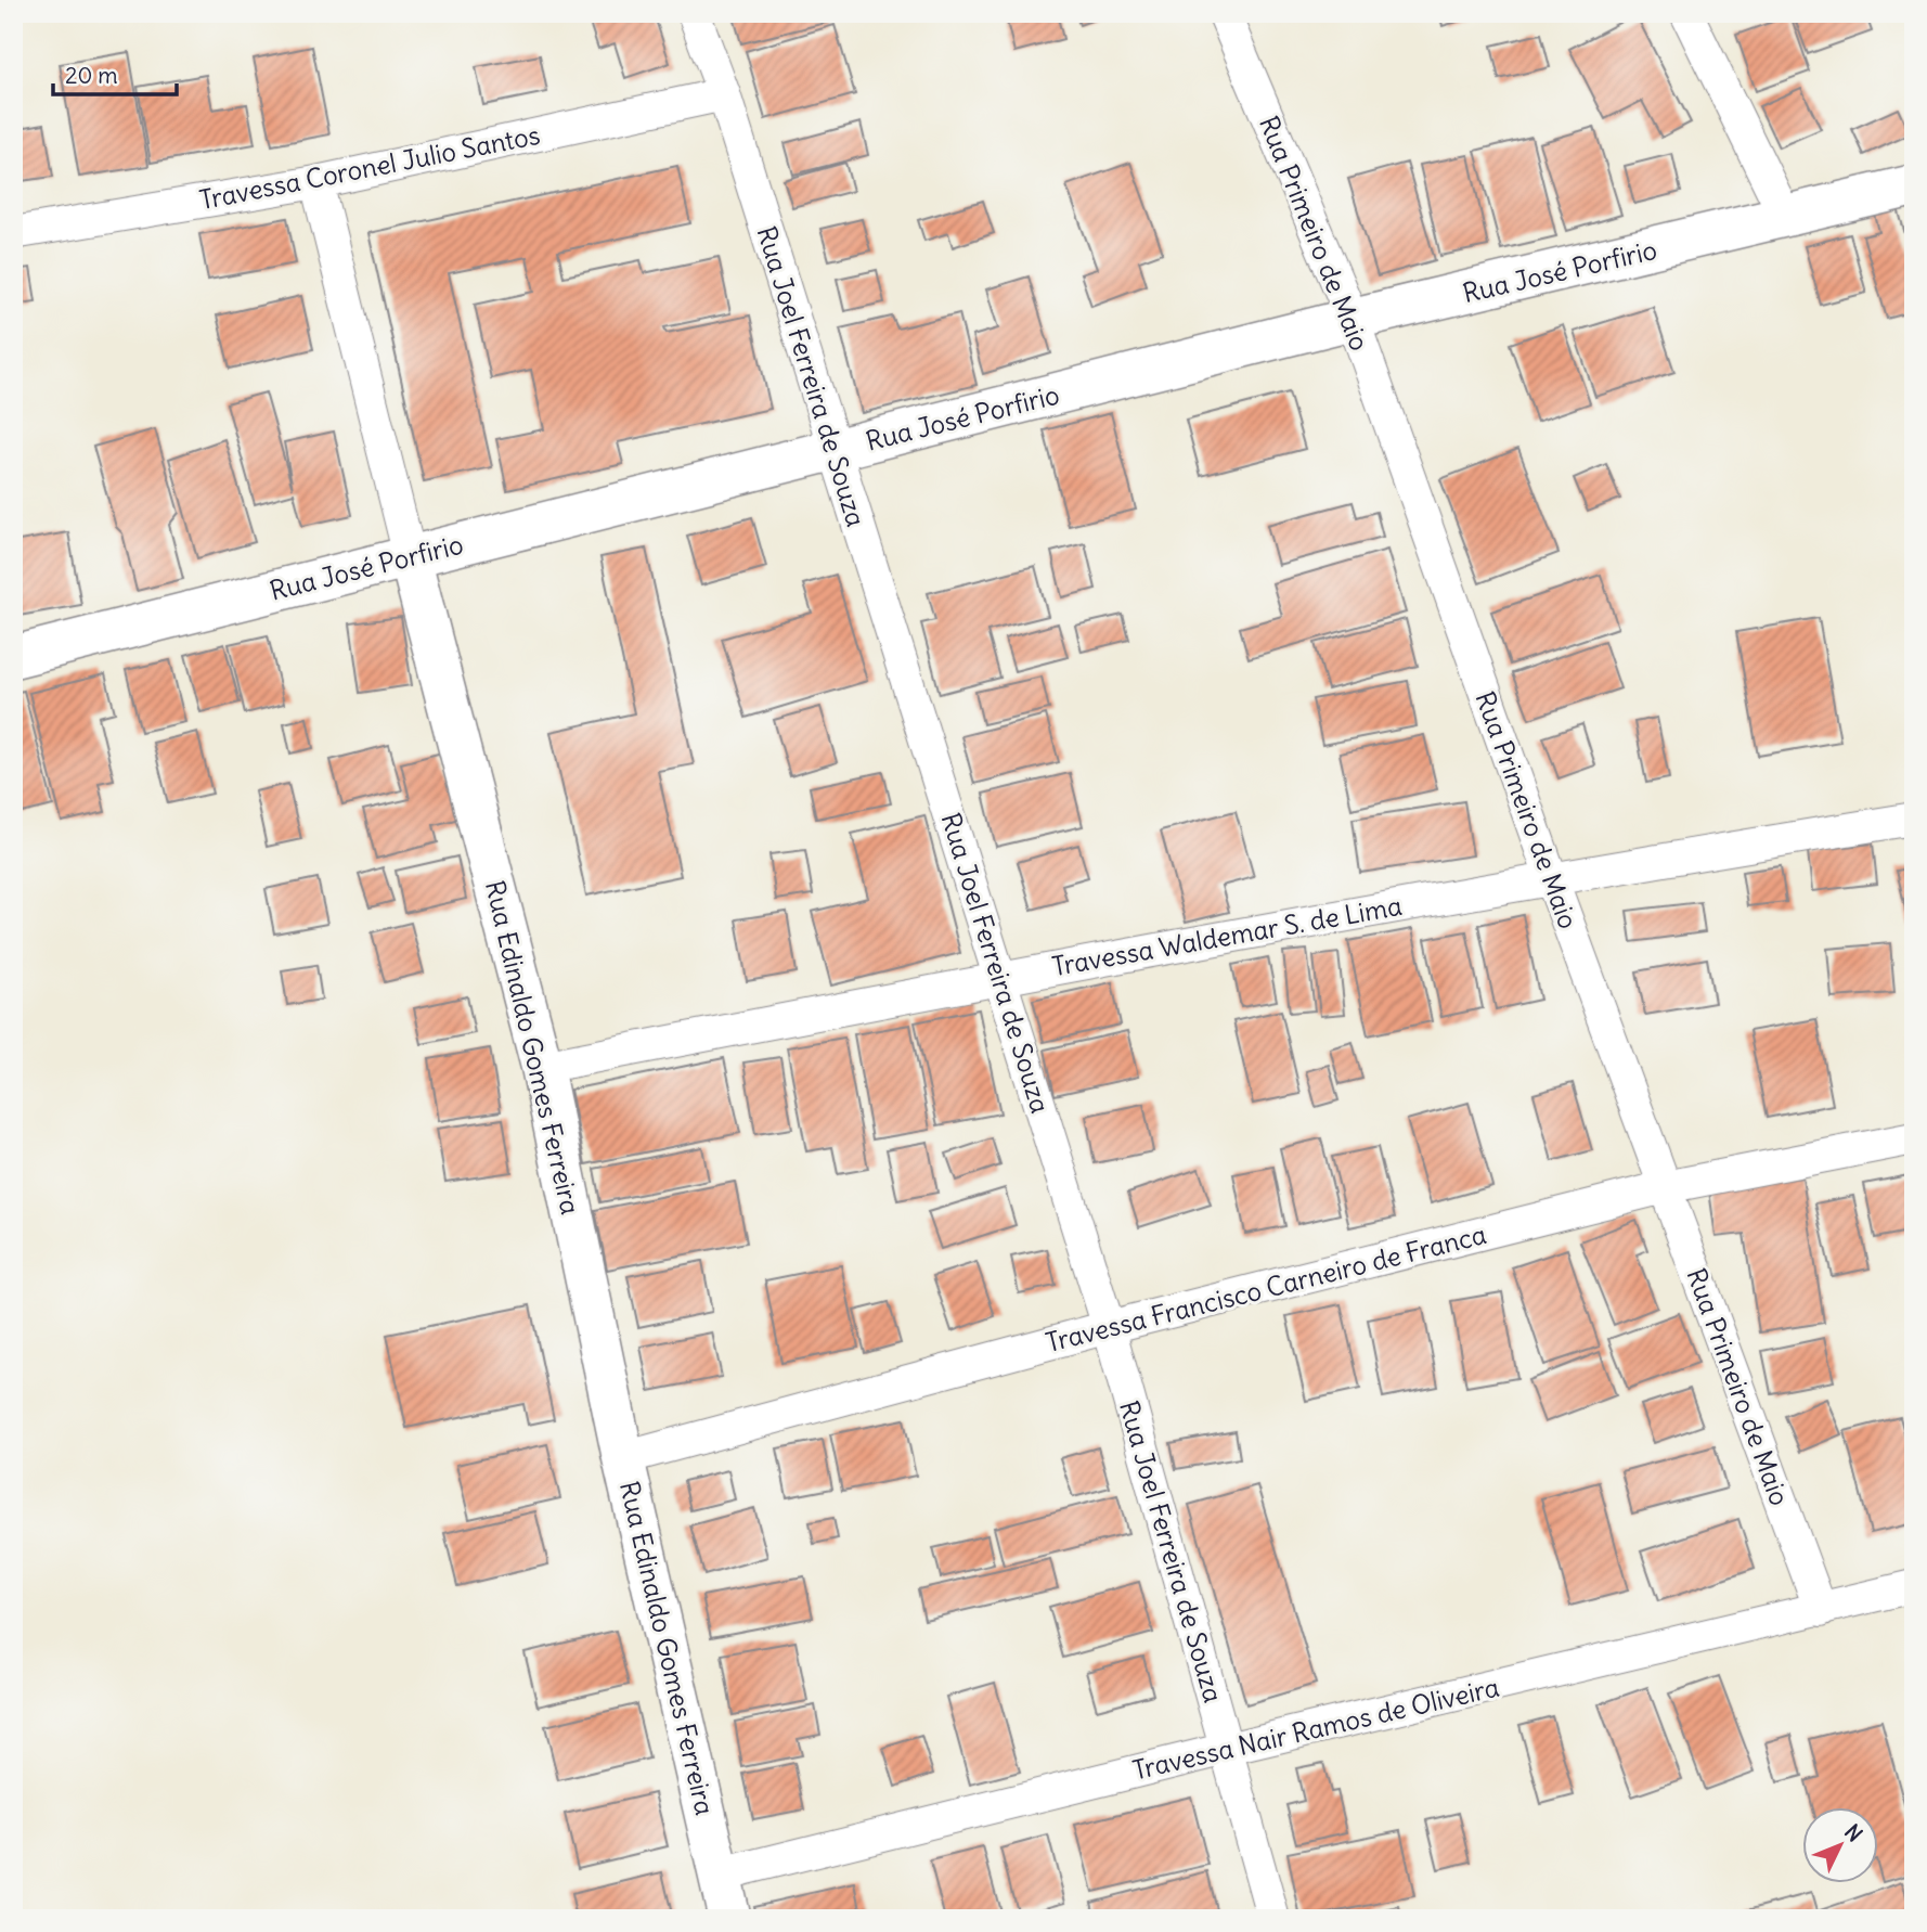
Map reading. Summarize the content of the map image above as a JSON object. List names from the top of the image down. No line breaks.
{"streets":{"street":["Travessa Coronel Julio Santos","Rua Primeiro de Maio","Rua José Porfirio","Rua Joel Ferreira de Souza","Travessa Waldemar S. de Lima","Rua Edinaldo Gomes Ferreira","Travessa Francisco Carneiro de Franca","Travessa Nair Ramos de Oliveira"]},"crossings":[["Travessa Coronel Julio Santos","Rua Joel Ferreira de Souza"],["Travessa Coronel Julio Santos","Rua Edinaldo Gomes Ferreira"],["Rua Primeiro de Maio","Rua José Porfirio"],["Rua Primeiro de Maio","Travessa Waldemar S. de Lima"],["Rua Primeiro de Maio","Travessa Francisco Carneiro de Franca"],["Rua Primeiro de Maio","Travessa Nair Ramos de Oliveira"],["Rua José Porfirio","Rua Joel Ferreira de Souza"],["Rua José Porfirio","Rua Edinaldo Gomes Ferreira"],["Rua Joel Ferreira de Souza","Travessa Waldemar S. de Lima"],["Rua Joel Ferreira de Souza","Travessa Francisco Carneiro de Franca"],["Rua Joel Ferreira de Souza","Travessa Nair Ramos de Oliveira"],["Travessa Waldemar S. de Lima","Rua Edinaldo Gomes Ferreira"],["Rua Edinaldo Gomes Ferreira","Travessa Francisco Carneiro de Franca"],["Rua Edinaldo Gomes Ferreira","Travessa Nair Ramos de Oliveira"]],"scale_bar":"20 m","north":"top right"}
